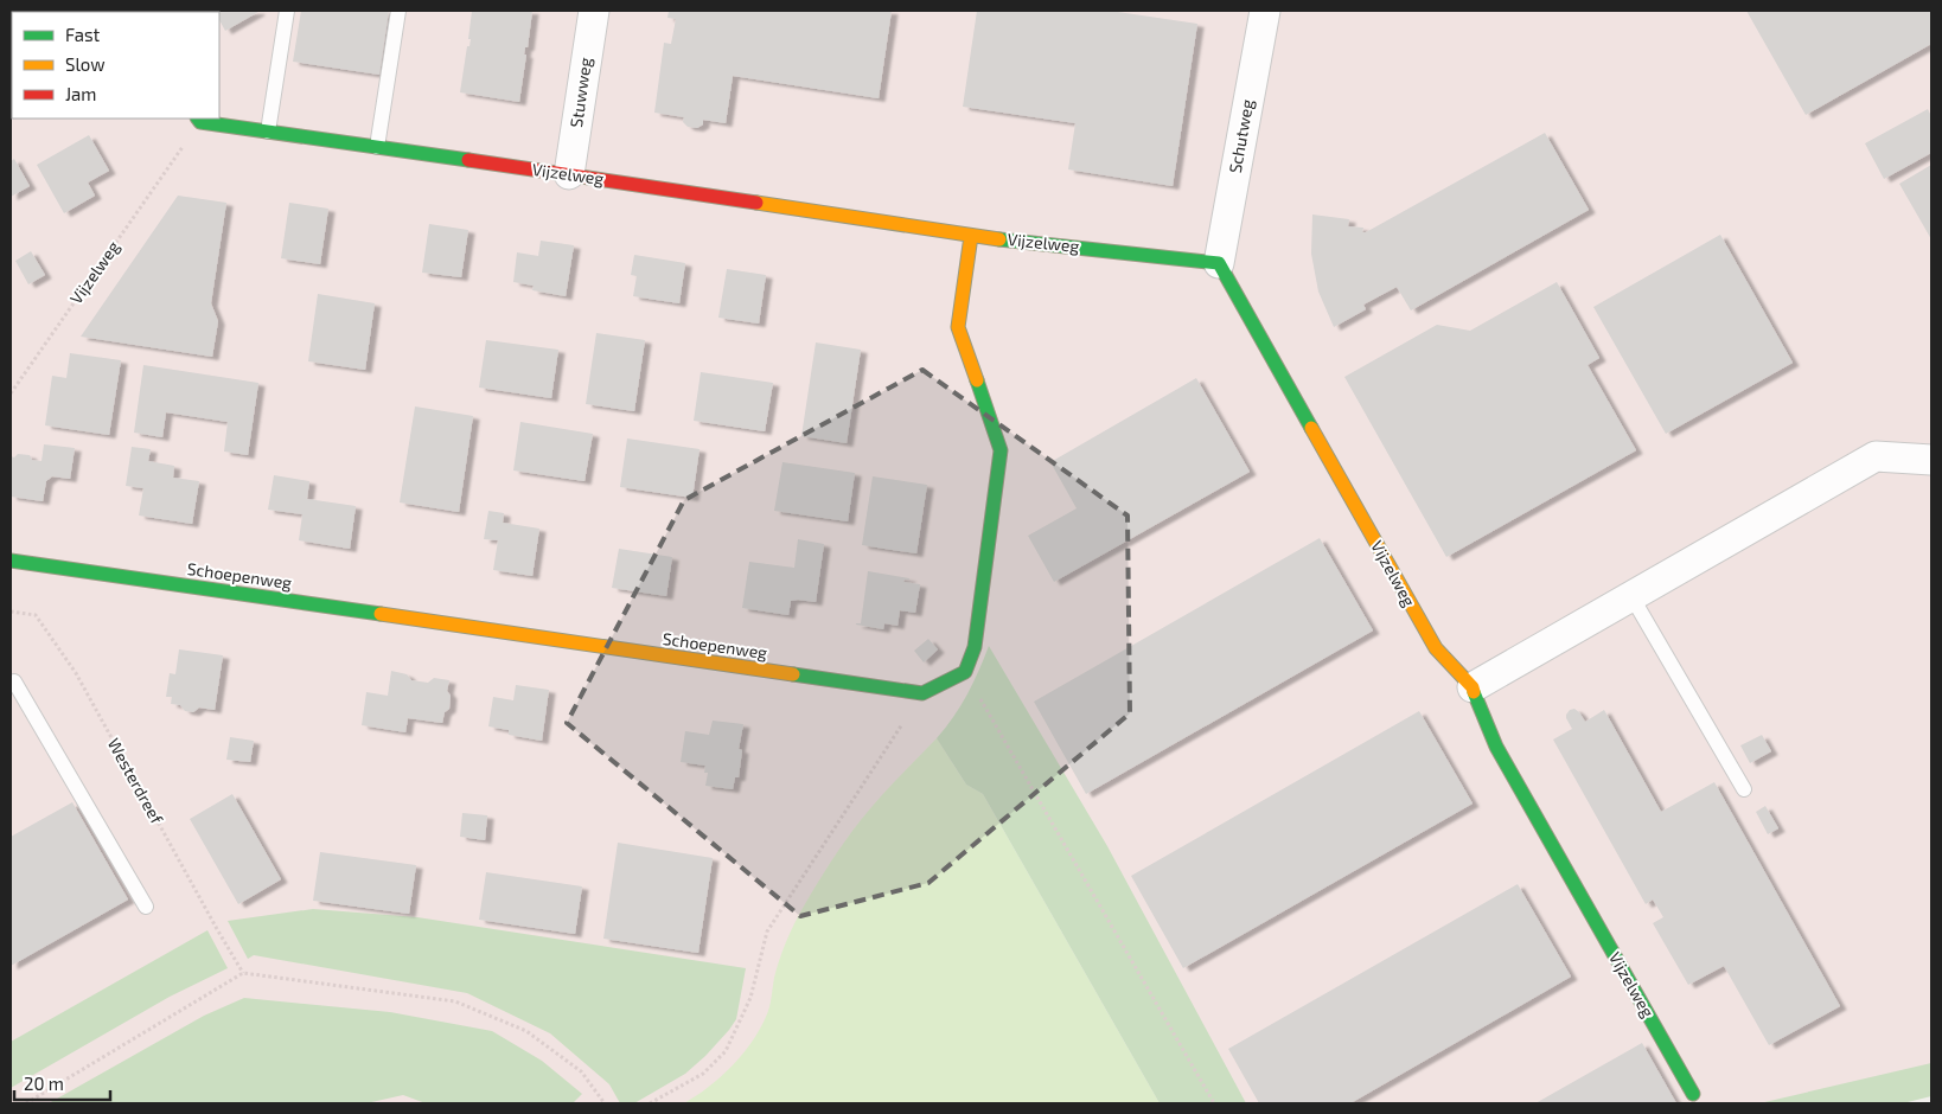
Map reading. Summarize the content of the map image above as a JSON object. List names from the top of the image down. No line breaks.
{"streets":{"street":["Stuwweg","Schutweg","Vijzelweg","Schoepenweg"],"path":["Westerdreef"]},"crossings":[["Stuwweg","Vijzelweg"],["Schutweg","Vijzelweg"]],"legend":["Fast","Slow","Jam"],"scale_bar":"20 m"}
